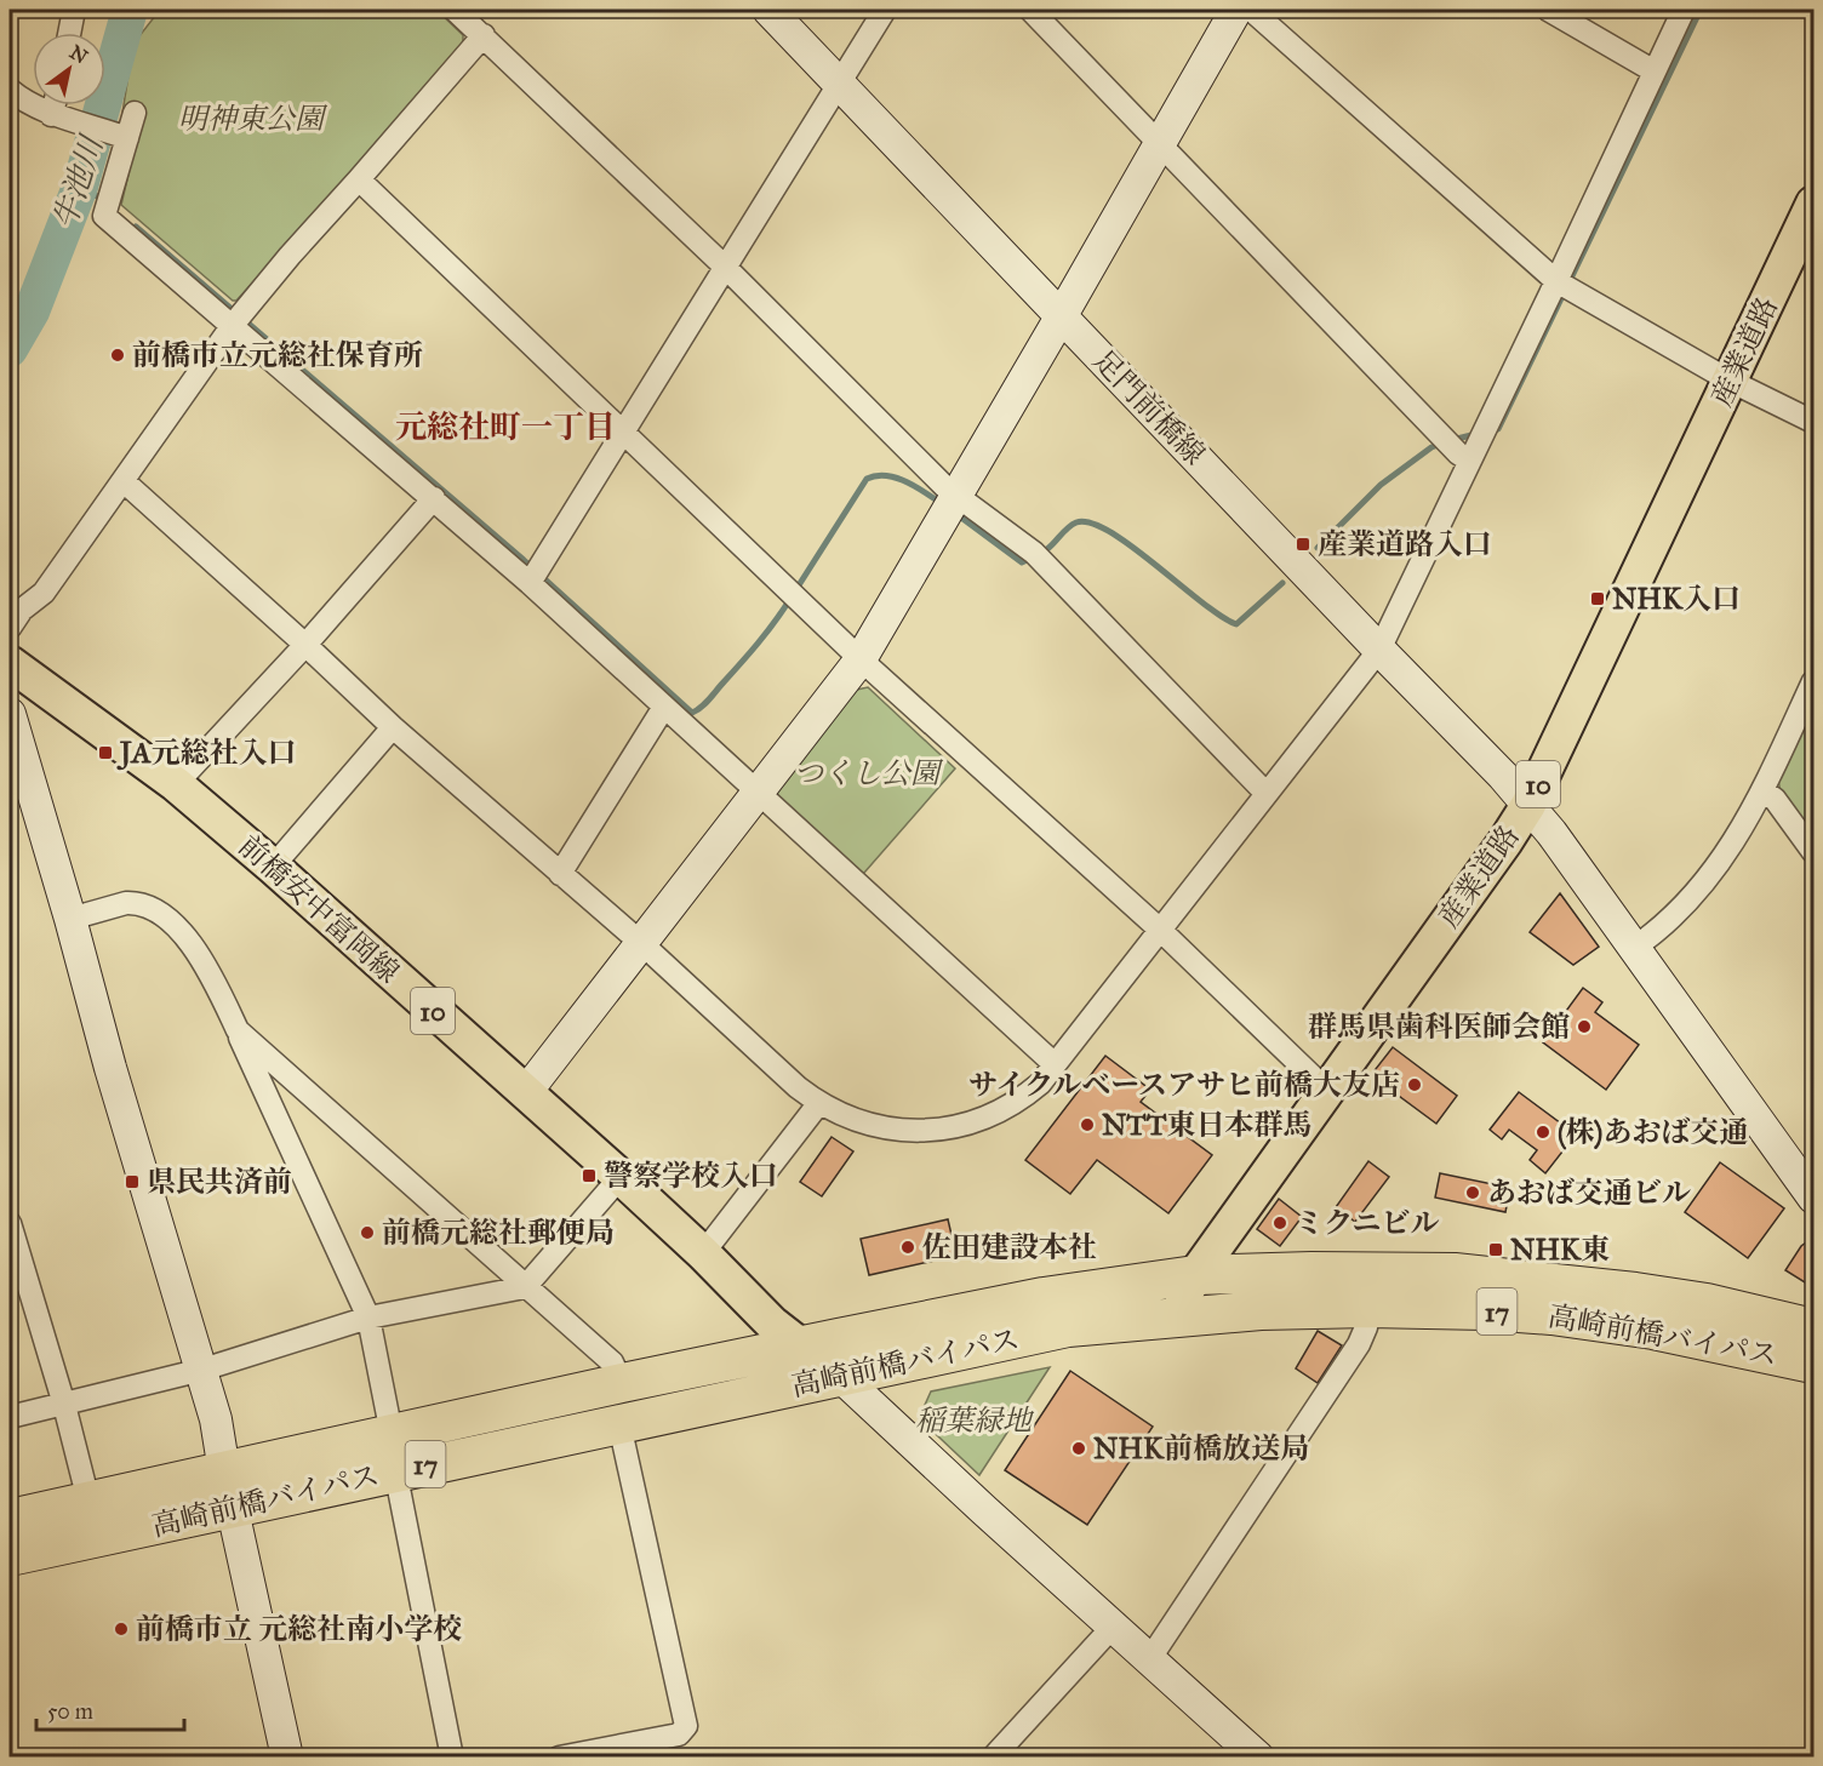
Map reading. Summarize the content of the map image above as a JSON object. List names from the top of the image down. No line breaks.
{"streets":{"highway":["17","高崎前橋バイパス"],"main road":["産業道路","10","前橋安中富岡線"],"street":["足門前橋線"]},"crossings":[["産業道路","足門前橋線"],["産業道路","高崎前橋バイパス"],["前橋安中富岡線","高崎前橋バイパス"]],"districts":["元総社町一丁目"],"water":["牛池川"],"parks":["明神東公園","つくし公園","稲葉緑地"],"places":{"other":["前橋市立元総社保育所","群馬県歯科医師会館","サイクルベースアサヒ前橋大友店","NTT東日本群馬","(株)あおば交通","あおば交通ビル","ミクニビル","前橋元総社郵便局","佐田建設本社","NHK前橋放送局","前橋市立 元総社南小学校"],"transit":["産業道路入口","NHK入口","JA元総社入口","警察学校入口","県民共済前","NHK東"]},"scale_bar":"50 m","north":"top right"}
